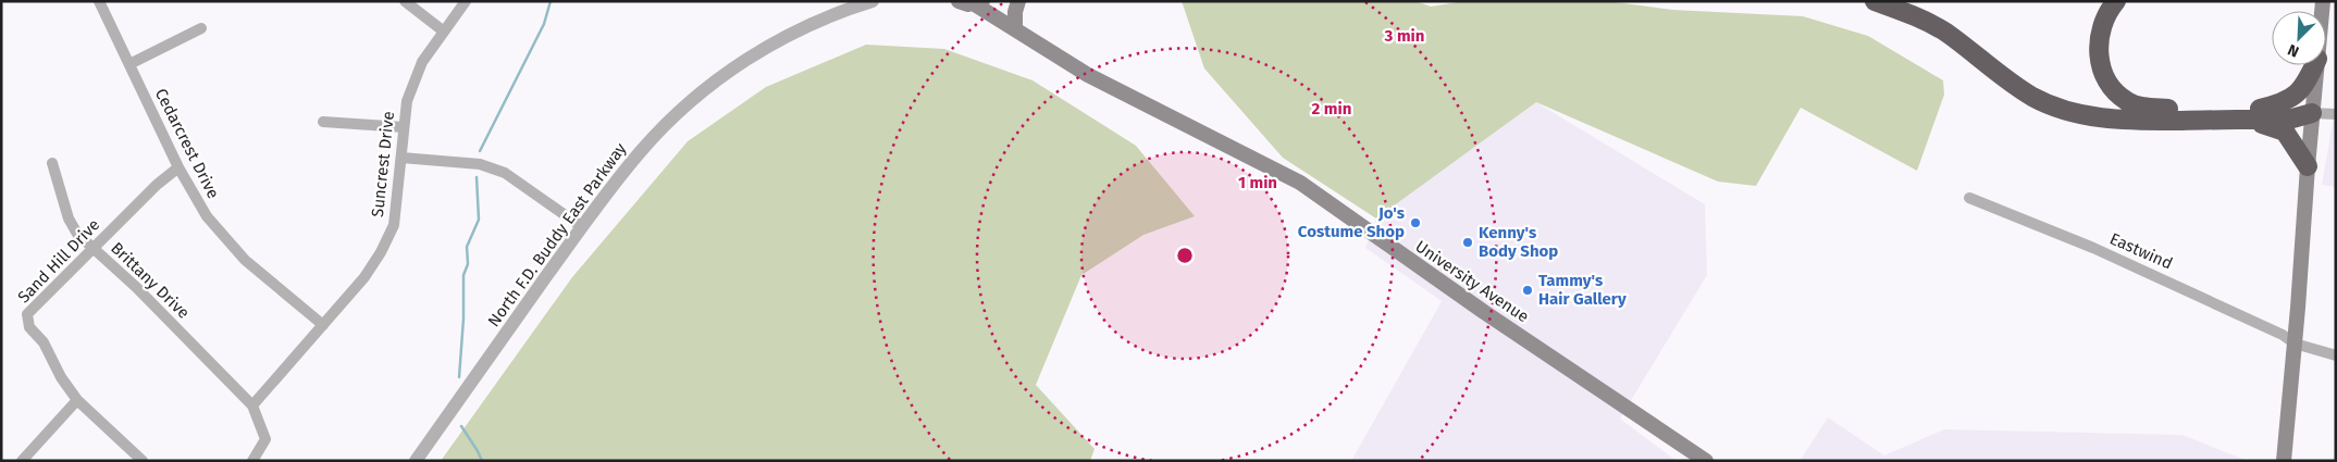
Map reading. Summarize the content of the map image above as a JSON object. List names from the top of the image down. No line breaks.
{"streets":{"main road":["University Avenue"],"street":["Cedarcrest Drive","Suncrest Drive","North F.D. Buddy East Parkway","Eastwind","Sand Hill Drive","Brittany Drive"]},"crossings":[["Cedarcrest Drive","Suncrest Drive"],["Cedarcrest Drive","Sand Hill Drive"],["Suncrest Drive","Brittany Drive"],["Sand Hill Drive","Brittany Drive"]],"places":["Jo's Costume Shop","Kenny's Body Shop","Tammy's Hair Gallery"],"north":"bottom left","rings":["3 min","2 min","1 min"]}
